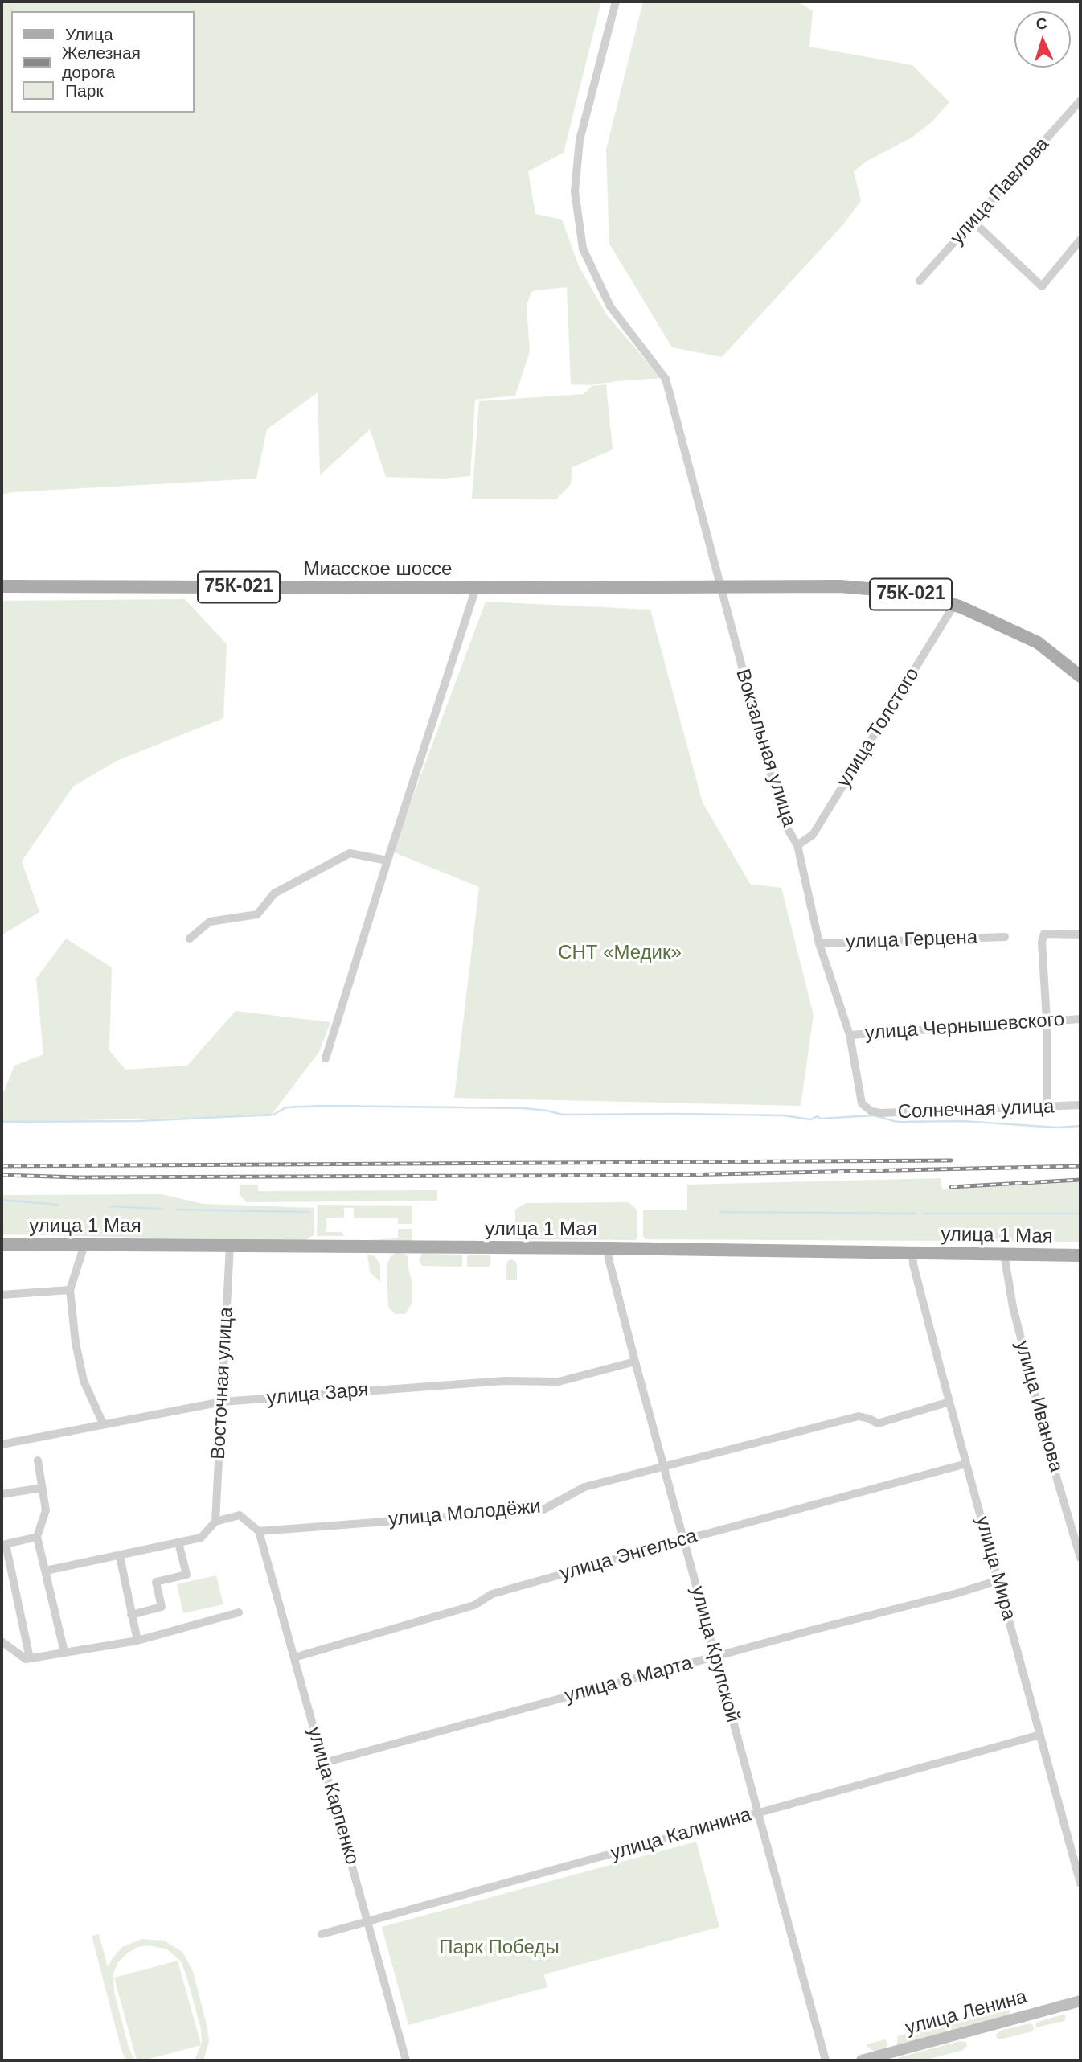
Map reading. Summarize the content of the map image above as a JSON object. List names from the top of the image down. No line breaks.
{"streets":{"main road":["Миасское шоссе","75К-021","улица 1 Мая"],"street":["улица Павлова","улица Толстого","Вокзальная улица","улица Герцена","улица Чернышевского","Солнечная улица","Восточная улица","улица Заря","улица Иванова","улица Молодёжи","улица Энгельса","улица Мира","улица Крупской","улица 8 Марта","улица Карпенко","улица Калинина","улица Ленина"]},"crossings":[["Миасское шоссе","75К-021"],["Миасское шоссе","Вокзальная улица"],["75К-021","улица Толстого"],["75К-021","Вокзальная улица"],["улица Толстого","Вокзальная улица"],["Вокзальная улица","улица Герцена"],["Вокзальная улица","улица Чернышевского"],["Вокзальная улица","Солнечная улица"],["улица 1 Мая","Восточная улица"],["улица 1 Мая","улица Иванова"],["улица 1 Мая","улица Мира"],["улица 1 Мая","улица Крупской"],["Восточная улица","улица Заря"],["улица Заря","улица Крупской"],["улица Молодёжи","улица Мира"],["улица Молодёжи","улица Крупской"],["улица Молодёжи","улица Карпенко"],["улица Энгельса","улица Мира"],["улица Энгельса","улица Крупской"],["улица Энгельса","улица Карпенко"],["улица Мира","улица 8 Марта"],["улица Мира","улица Калинина"],["улица Крупской","улица 8 Марта"],["улица Крупской","улица Калинина"],["улица 8 Марта","улица Карпенко"],["улица Карпенко","улица Калинина"]],"parks":["СНТ «Медик»","Парк Победы"],"legend":["Улица","Железная дорога","Парк"],"north":"top"}
